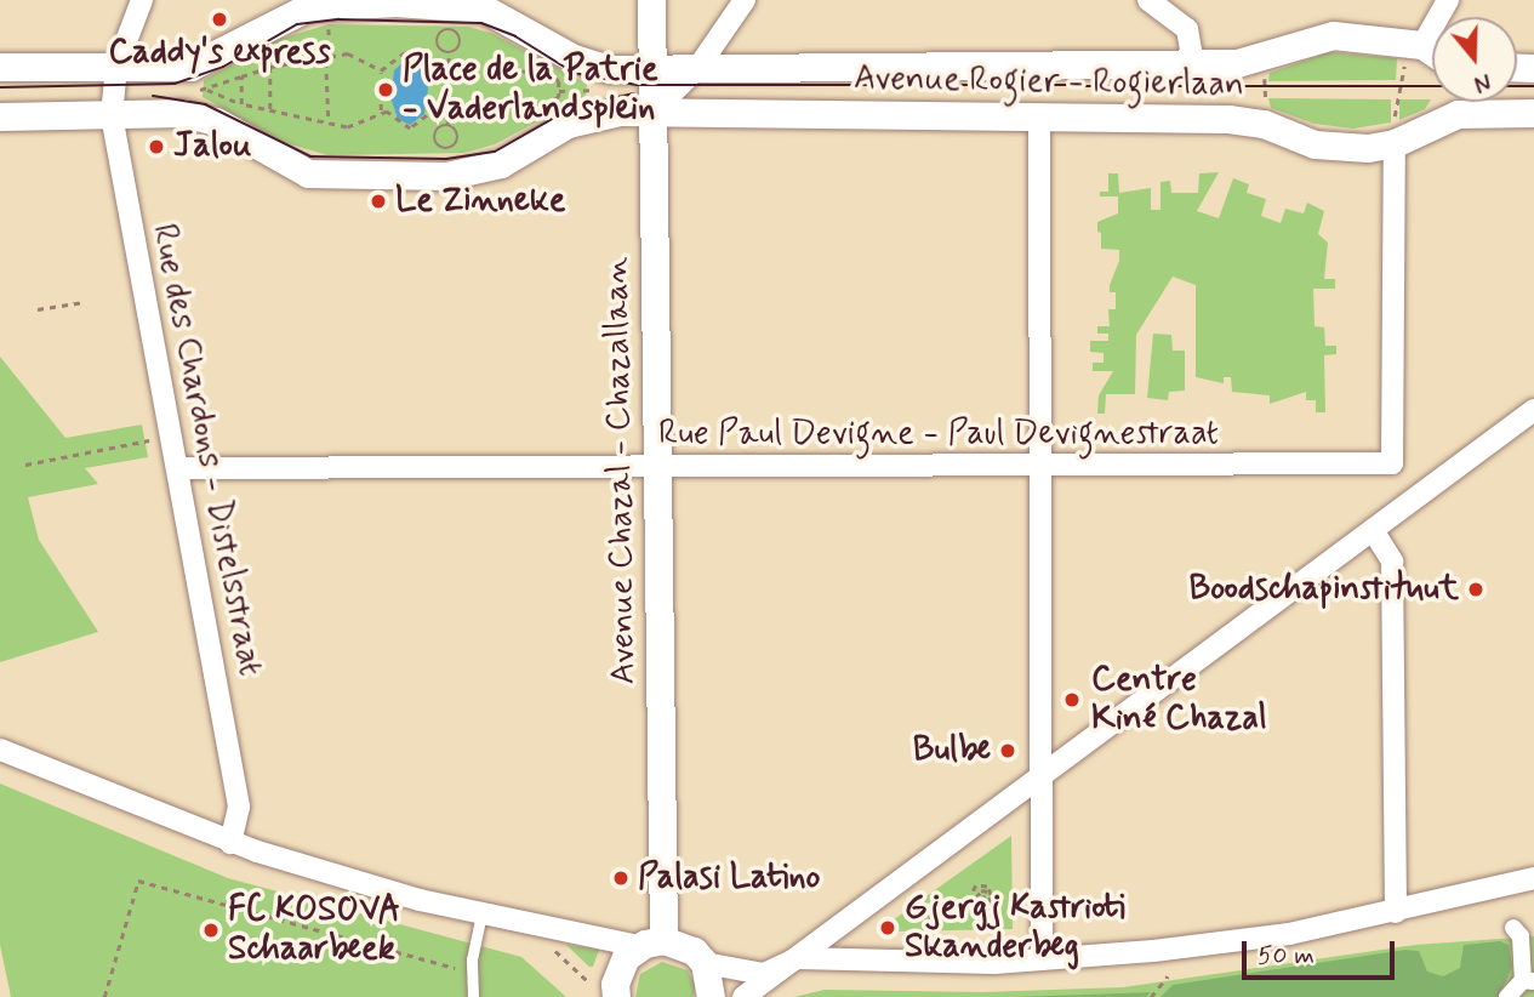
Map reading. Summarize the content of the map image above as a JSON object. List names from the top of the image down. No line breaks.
{"streets":{"street":["Avenue Rogier - Rogierlaan","Rue Paul Devigne - Paul Devignestraat","Rue des Chardons - Distelsstraat","Avenue Chazal - Chazallaan"]},"crossings":[["Avenue Rogier - Rogierlaan","Rue Paul Devigne - Paul Devignestraat"],["Avenue Rogier - Rogierlaan","Avenue Chazal - Chazallaan"],["Rue Paul Devigne - Paul Devignestraat","Rue des Chardons - Distelsstraat"],["Rue Paul Devigne - Paul Devignestraat","Avenue Chazal - Chazallaan"]],"places":["Caddy's express","Place de la Patrie - Vaderlandsplein","Jalou","Le Zinneke","Boodschapinstituut","Centre Kiné Chazal","Bulbe","Palasi Latino","Gjergj Kastrioti Skanderbeg","FC KOSOVA Schaarbeek"],"scale_bar":"50 m","north":"bottom"}
